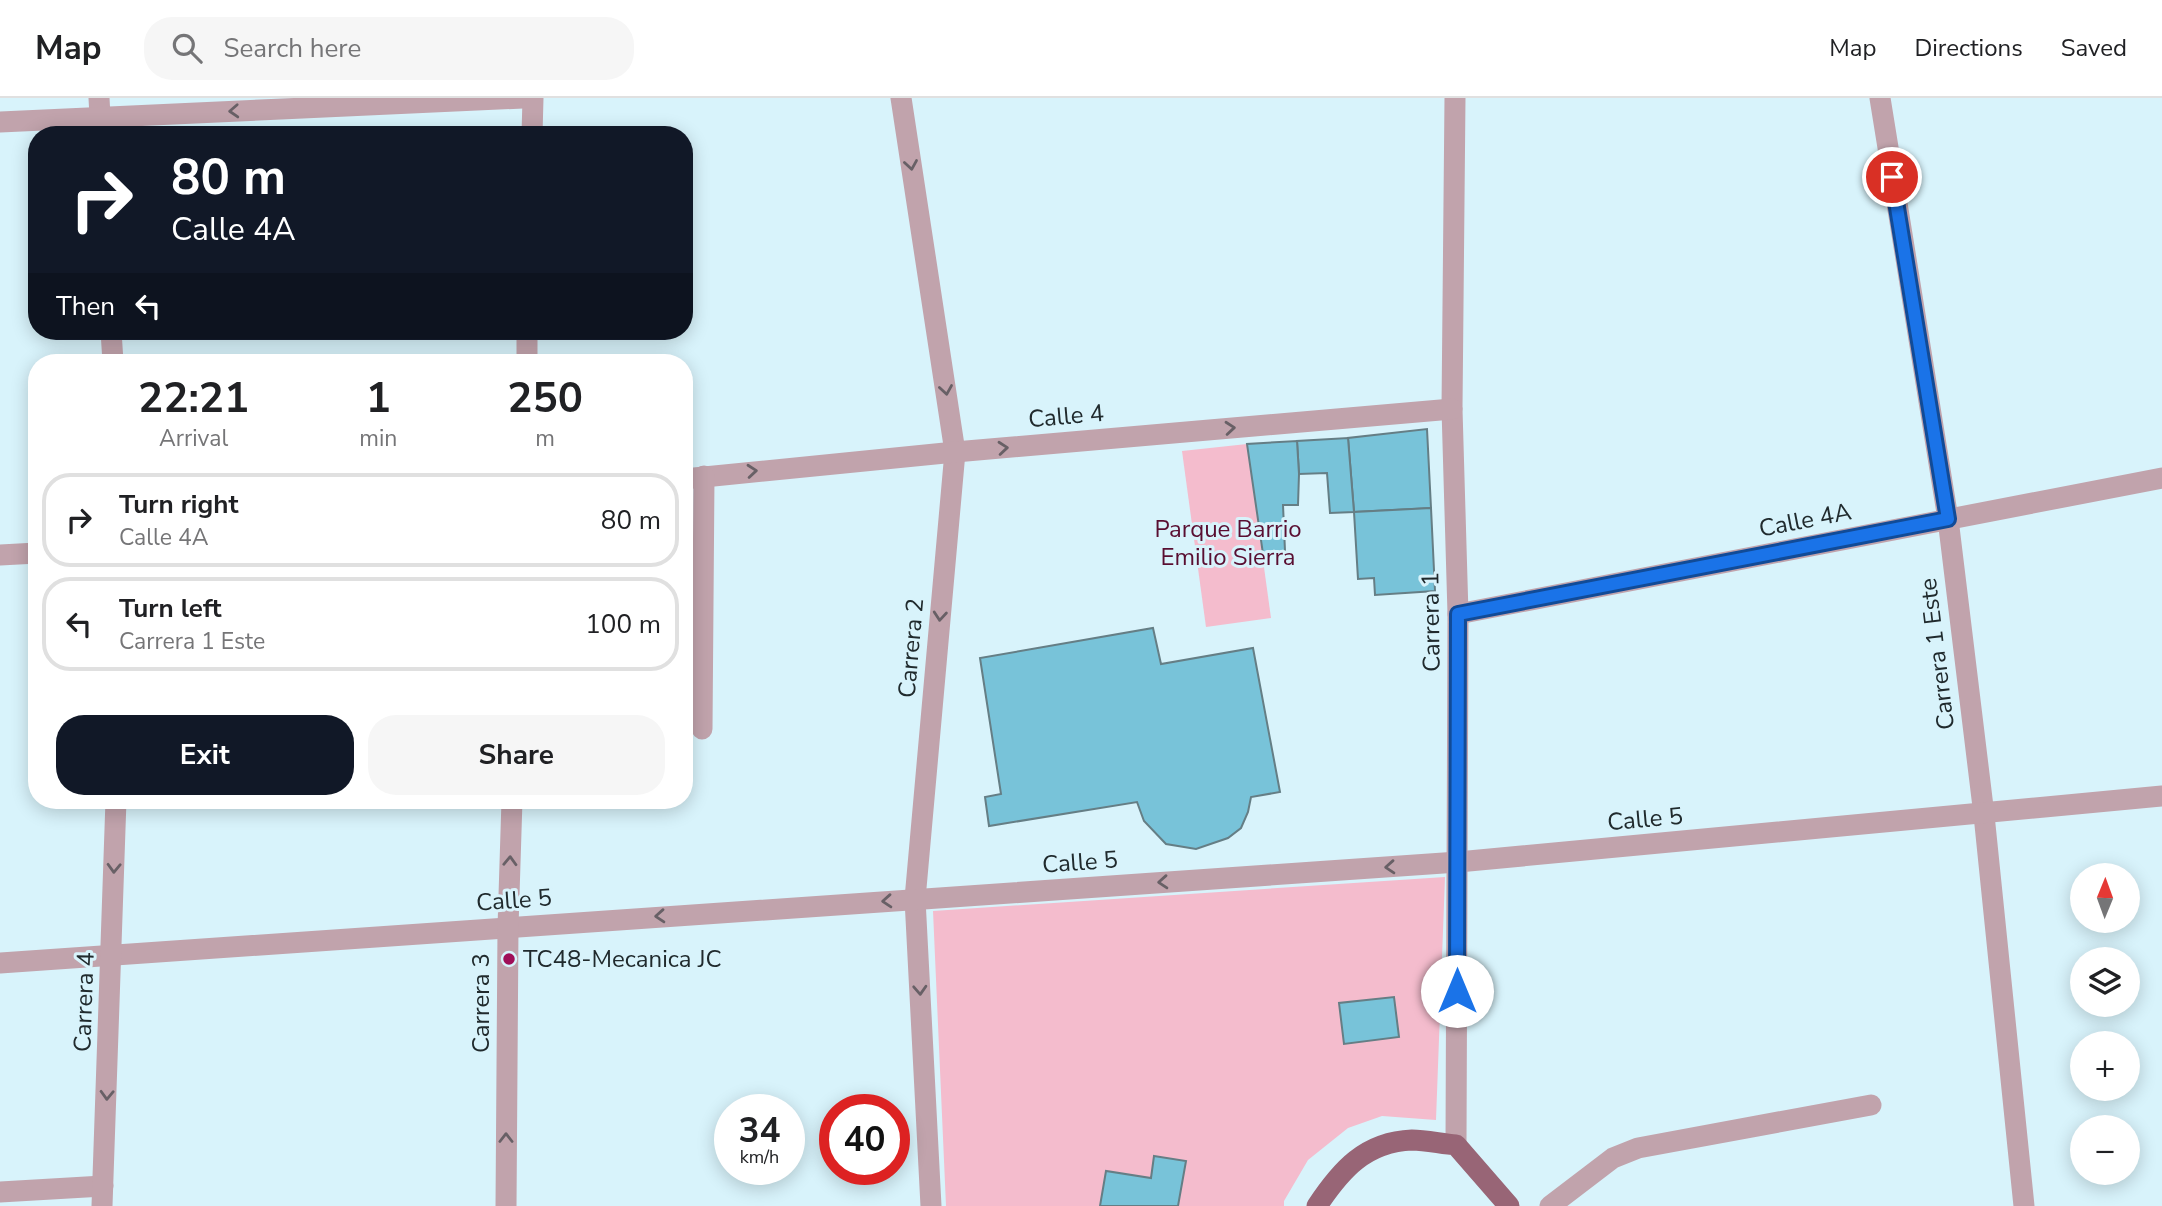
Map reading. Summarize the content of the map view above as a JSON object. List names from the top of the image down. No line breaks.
{"streets":{"street":["Calle 4","Calle 4A","Carrera 1","Carrera 2","Carrera 1 Este","Calle 5","Carrera 4","Carrera 3"]},"crossings":[["Calle 4","Carrera 1"],["Calle 4","Carrera 2"],["Calle 4A","Carrera 1"],["Calle 4A","Carrera 1 Este"],["Carrera 1","Calle 5"],["Carrera 2","Calle 5"],["Carrera 1 Este","Calle 5"],["Calle 5","Carrera 4"],["Calle 5","Carrera 3"]],"one_way":["Calle 4","Carrera 2","Calle 5","Carrera 4","Carrera 3"],"parks":["Parque Barrio Emilio Sierra"],"places":["TC48-Mecanica JC"],"north":"top","page":{"header":"Map","search":"Search here","nav":["Map","Directions","Saved"],"turn":["80 m","Calle 4A"],"then":"Then","eta":["22:21","Arrival","1","min","250","m"],"list":[{"name":"Turn right","note":"Calle 4A","value":"80 m"},{"name":"Turn left","note":"Carrera 1 Este","value":"100 m"}],"buttons":["Exit","Share"],"map_buttons":["+","−"],"speed":"34 km/h","limit":"40"}}
